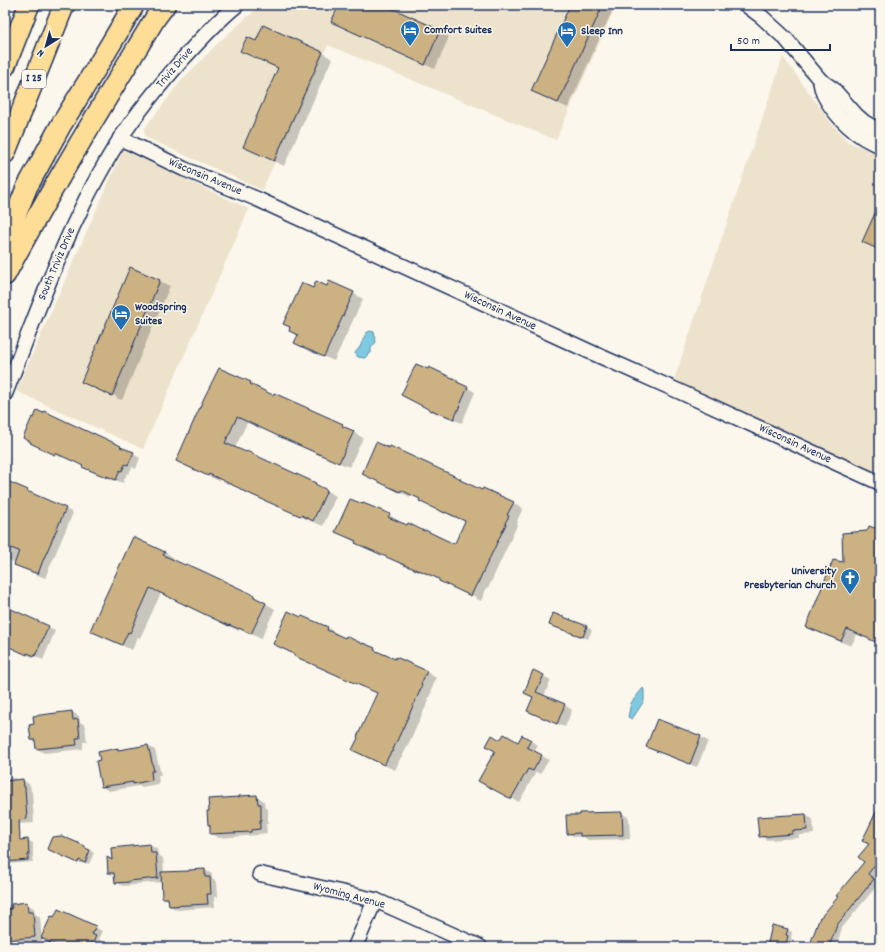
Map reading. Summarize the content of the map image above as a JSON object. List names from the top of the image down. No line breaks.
{"streets":{"highway":["I 25"],"street":["Triviz Drive","Wisconsin Avenue","South Triviz Drive","Wyoming Avenue"]},"crossings":[["Triviz Drive","Wisconsin Avenue"],["Triviz Drive","South Triviz Drive"],["Wisconsin Avenue","South Triviz Drive"]],"places":{"hotel":["Comfort Suites","Sleep Inn","WoodSpring Suites"],"church":["University Presbyterian Church"]},"scale_bar":"50 m","north":"bottom left"}
